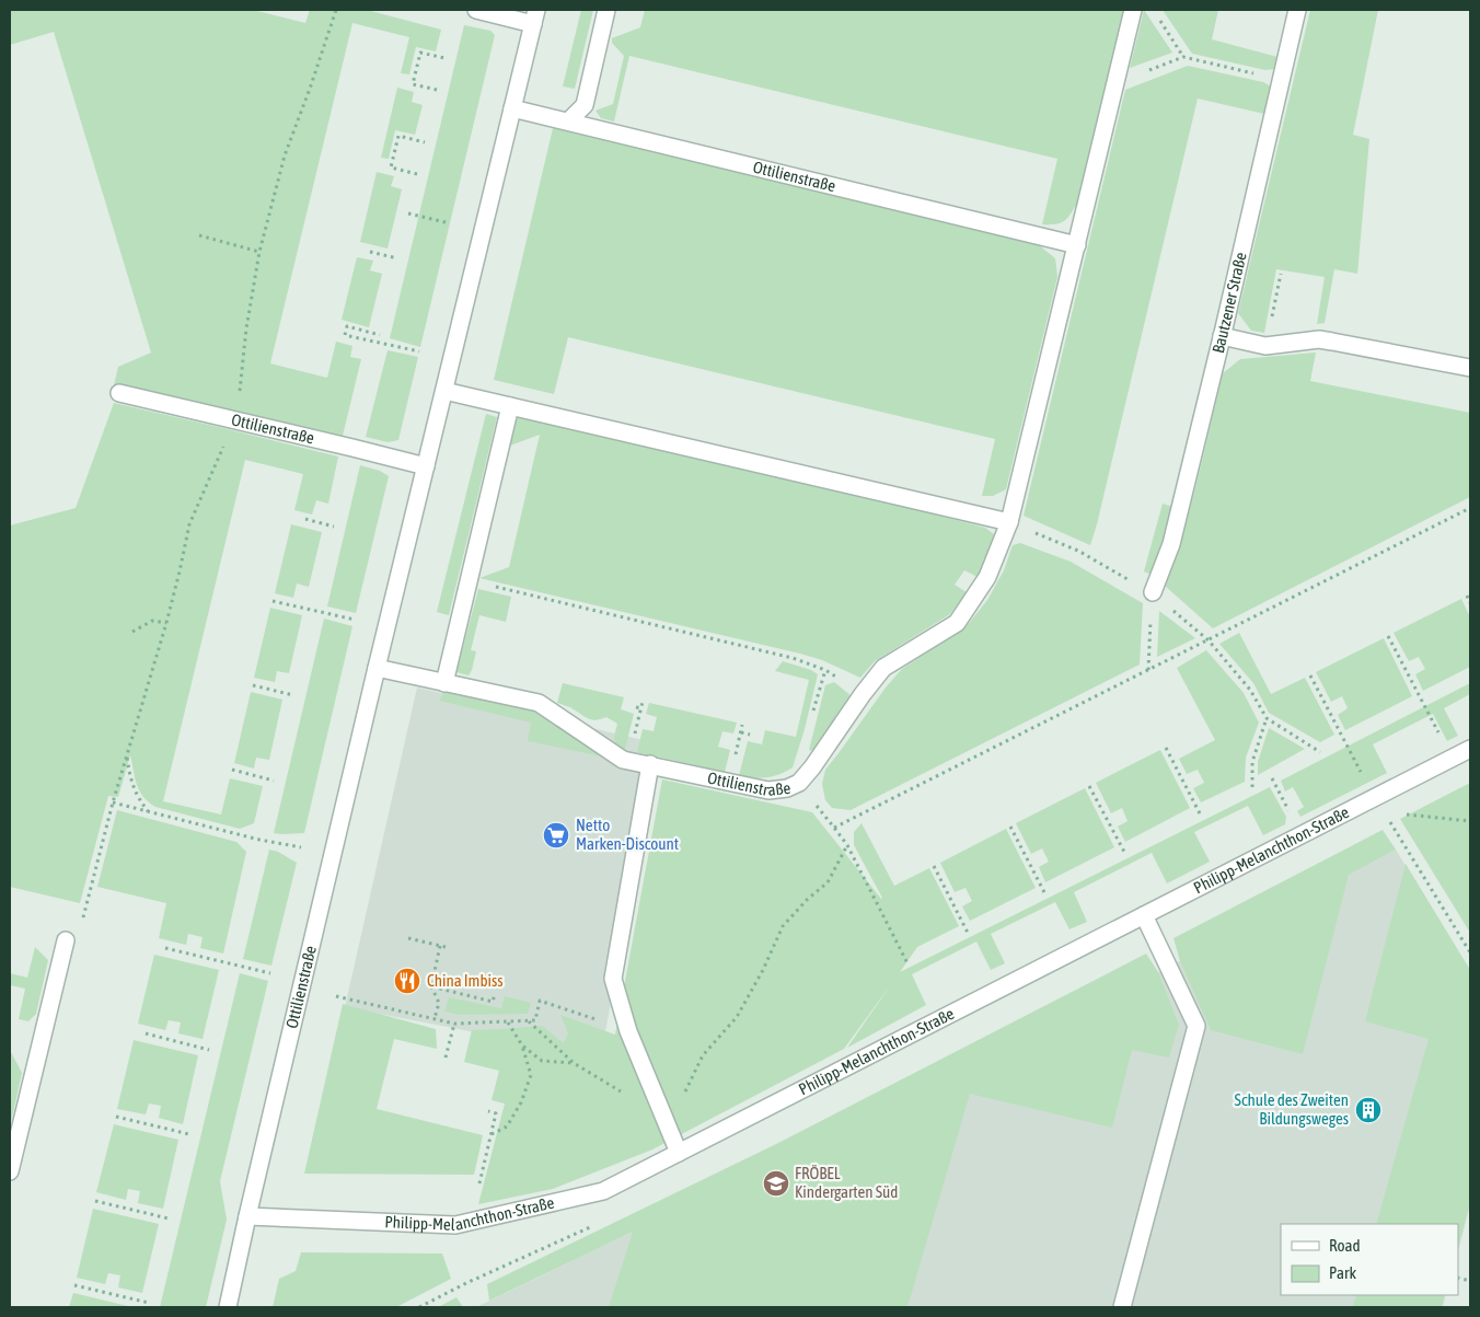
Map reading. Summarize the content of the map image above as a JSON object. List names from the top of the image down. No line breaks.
{"streets":{"street":["Ottilienstraße","Bautzener Straße","Philipp-Melanchthon-Straße"]},"crossings":[["Ottilienstraße","Philipp-Melanchthon-Straße"]],"places":{"supermarket":["Netto Marken-Discount"],"restaurant":["China Imbiss"],"building":["Schule des Zweiten Bildungsweges"],"school or university":["FRÖBEL Kindergarten Süd"]},"legend":["Road","Park"]}
